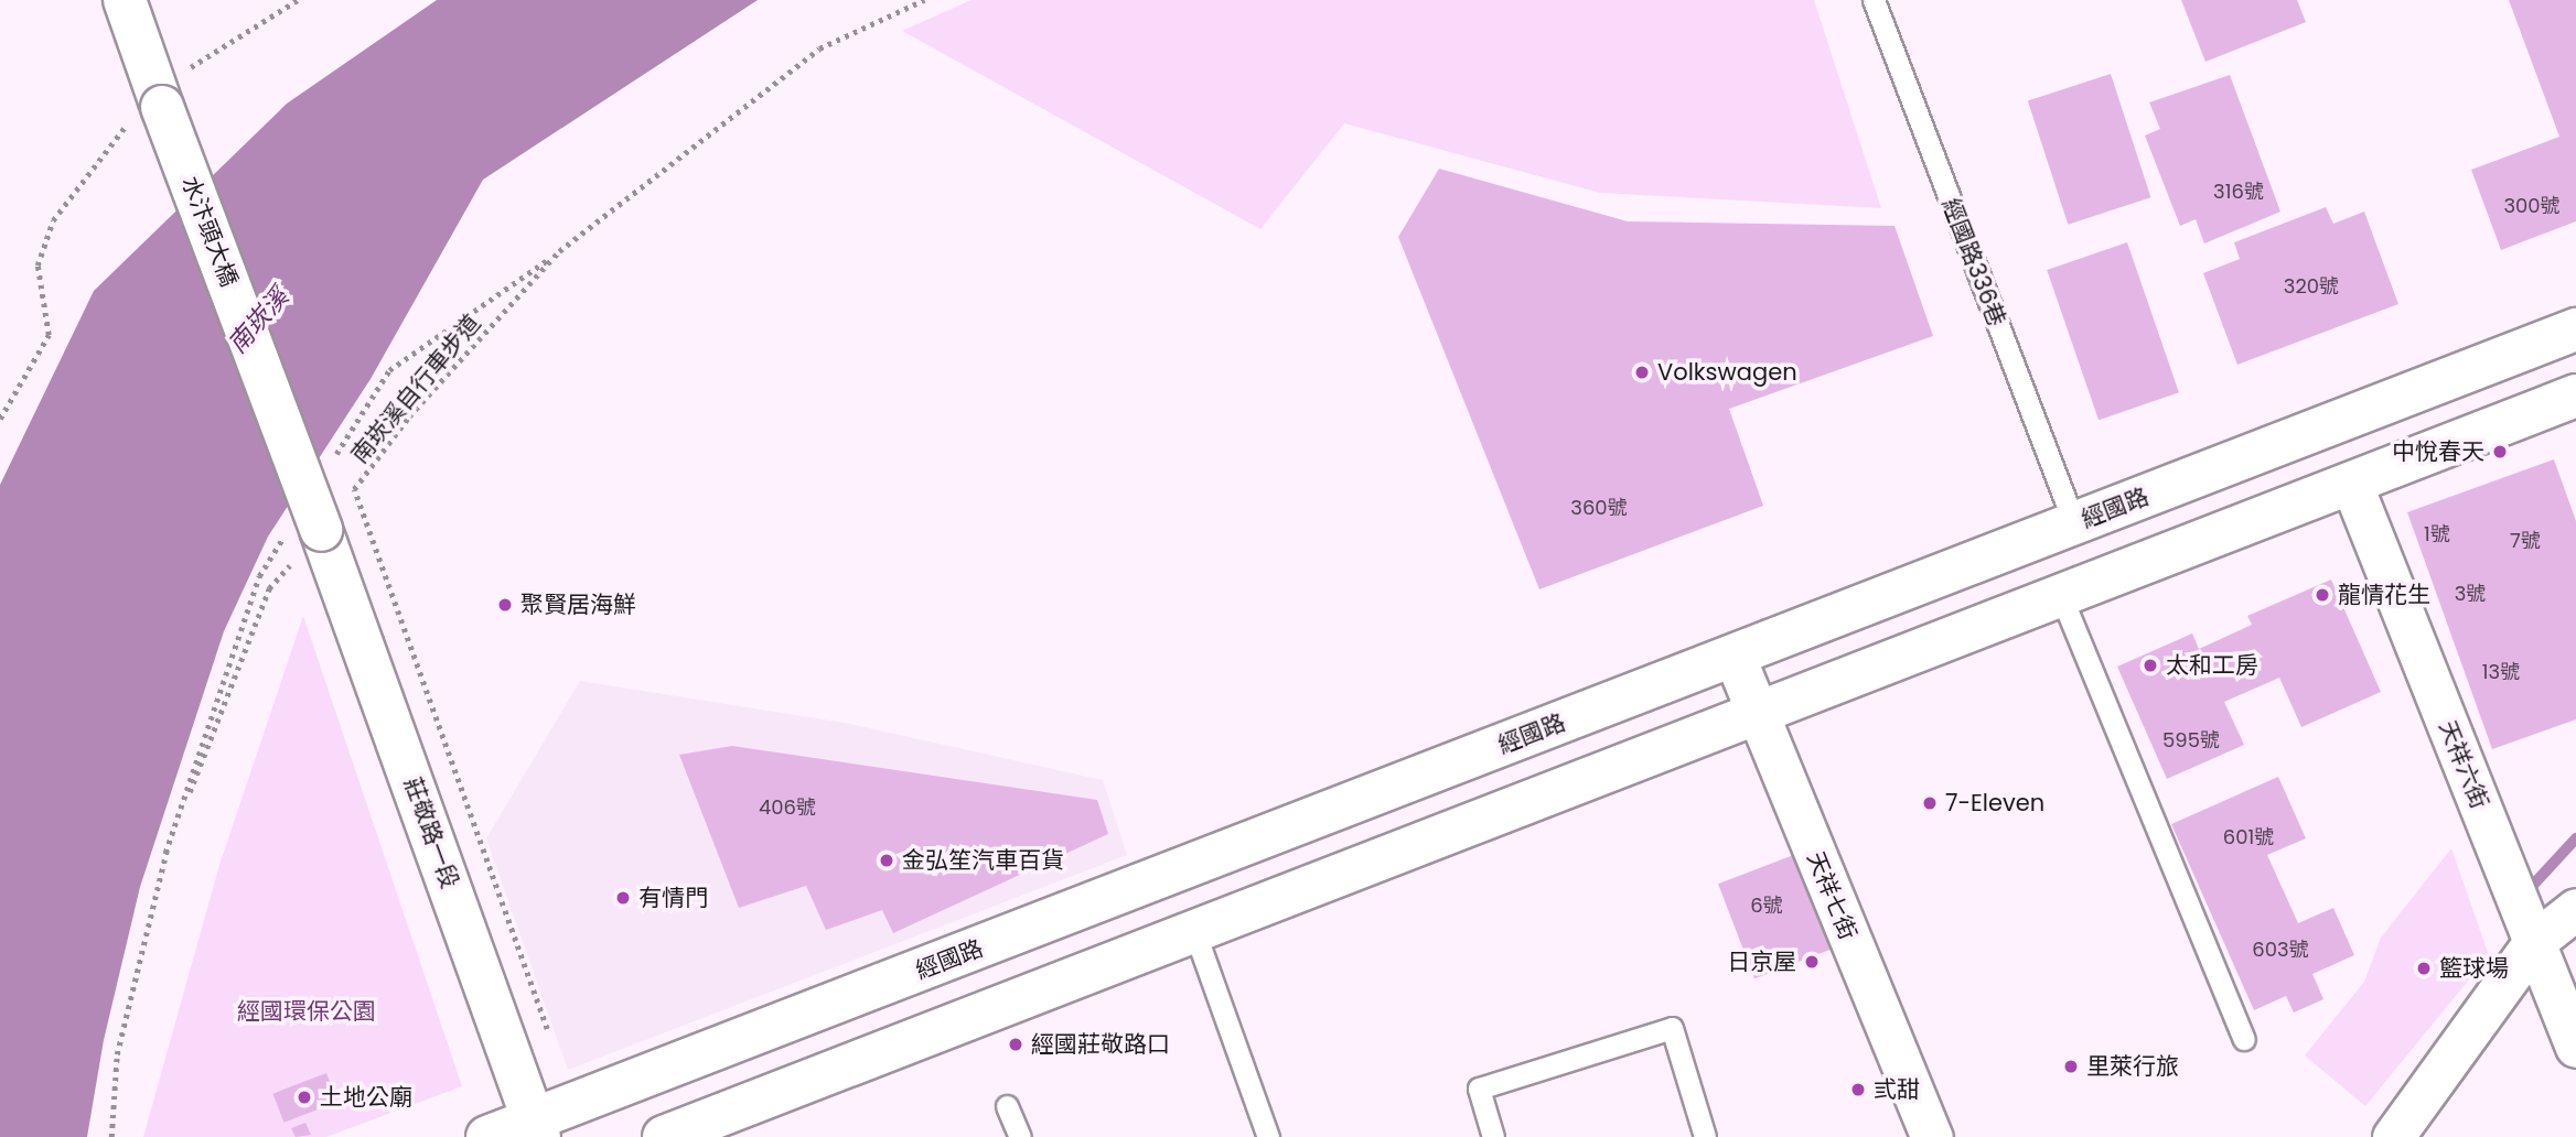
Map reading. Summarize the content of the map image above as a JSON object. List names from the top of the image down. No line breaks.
{"streets":{"street":["水汴頭大橋","經國路","天祥六街","莊敬路一段","天祥七街"],"lane":["經國路336巷"],"path":["南崁溪自行車步道"]},"crossings":[["水汴頭大橋","莊敬路一段"],["經國路336巷","經國路"],["經國路","莊敬路一段"],["經國路","天祥七街"]],"water":["南崁溪"],"parks":["經國環保公園"],"places":["Volkswagen","中悅春天","龍情花生","聚賢居海鮮","太和工房","7-Eleven","金弘笙汽車百貨","有情門","日京屋","籃球場","經國莊敬路口","里萊行旅","弎甜","土地公廟"],"house_numbers":["316號","300號","320號","360號","1號","7號","3號","13號","595號","406號","601號","6號","603號"]}
